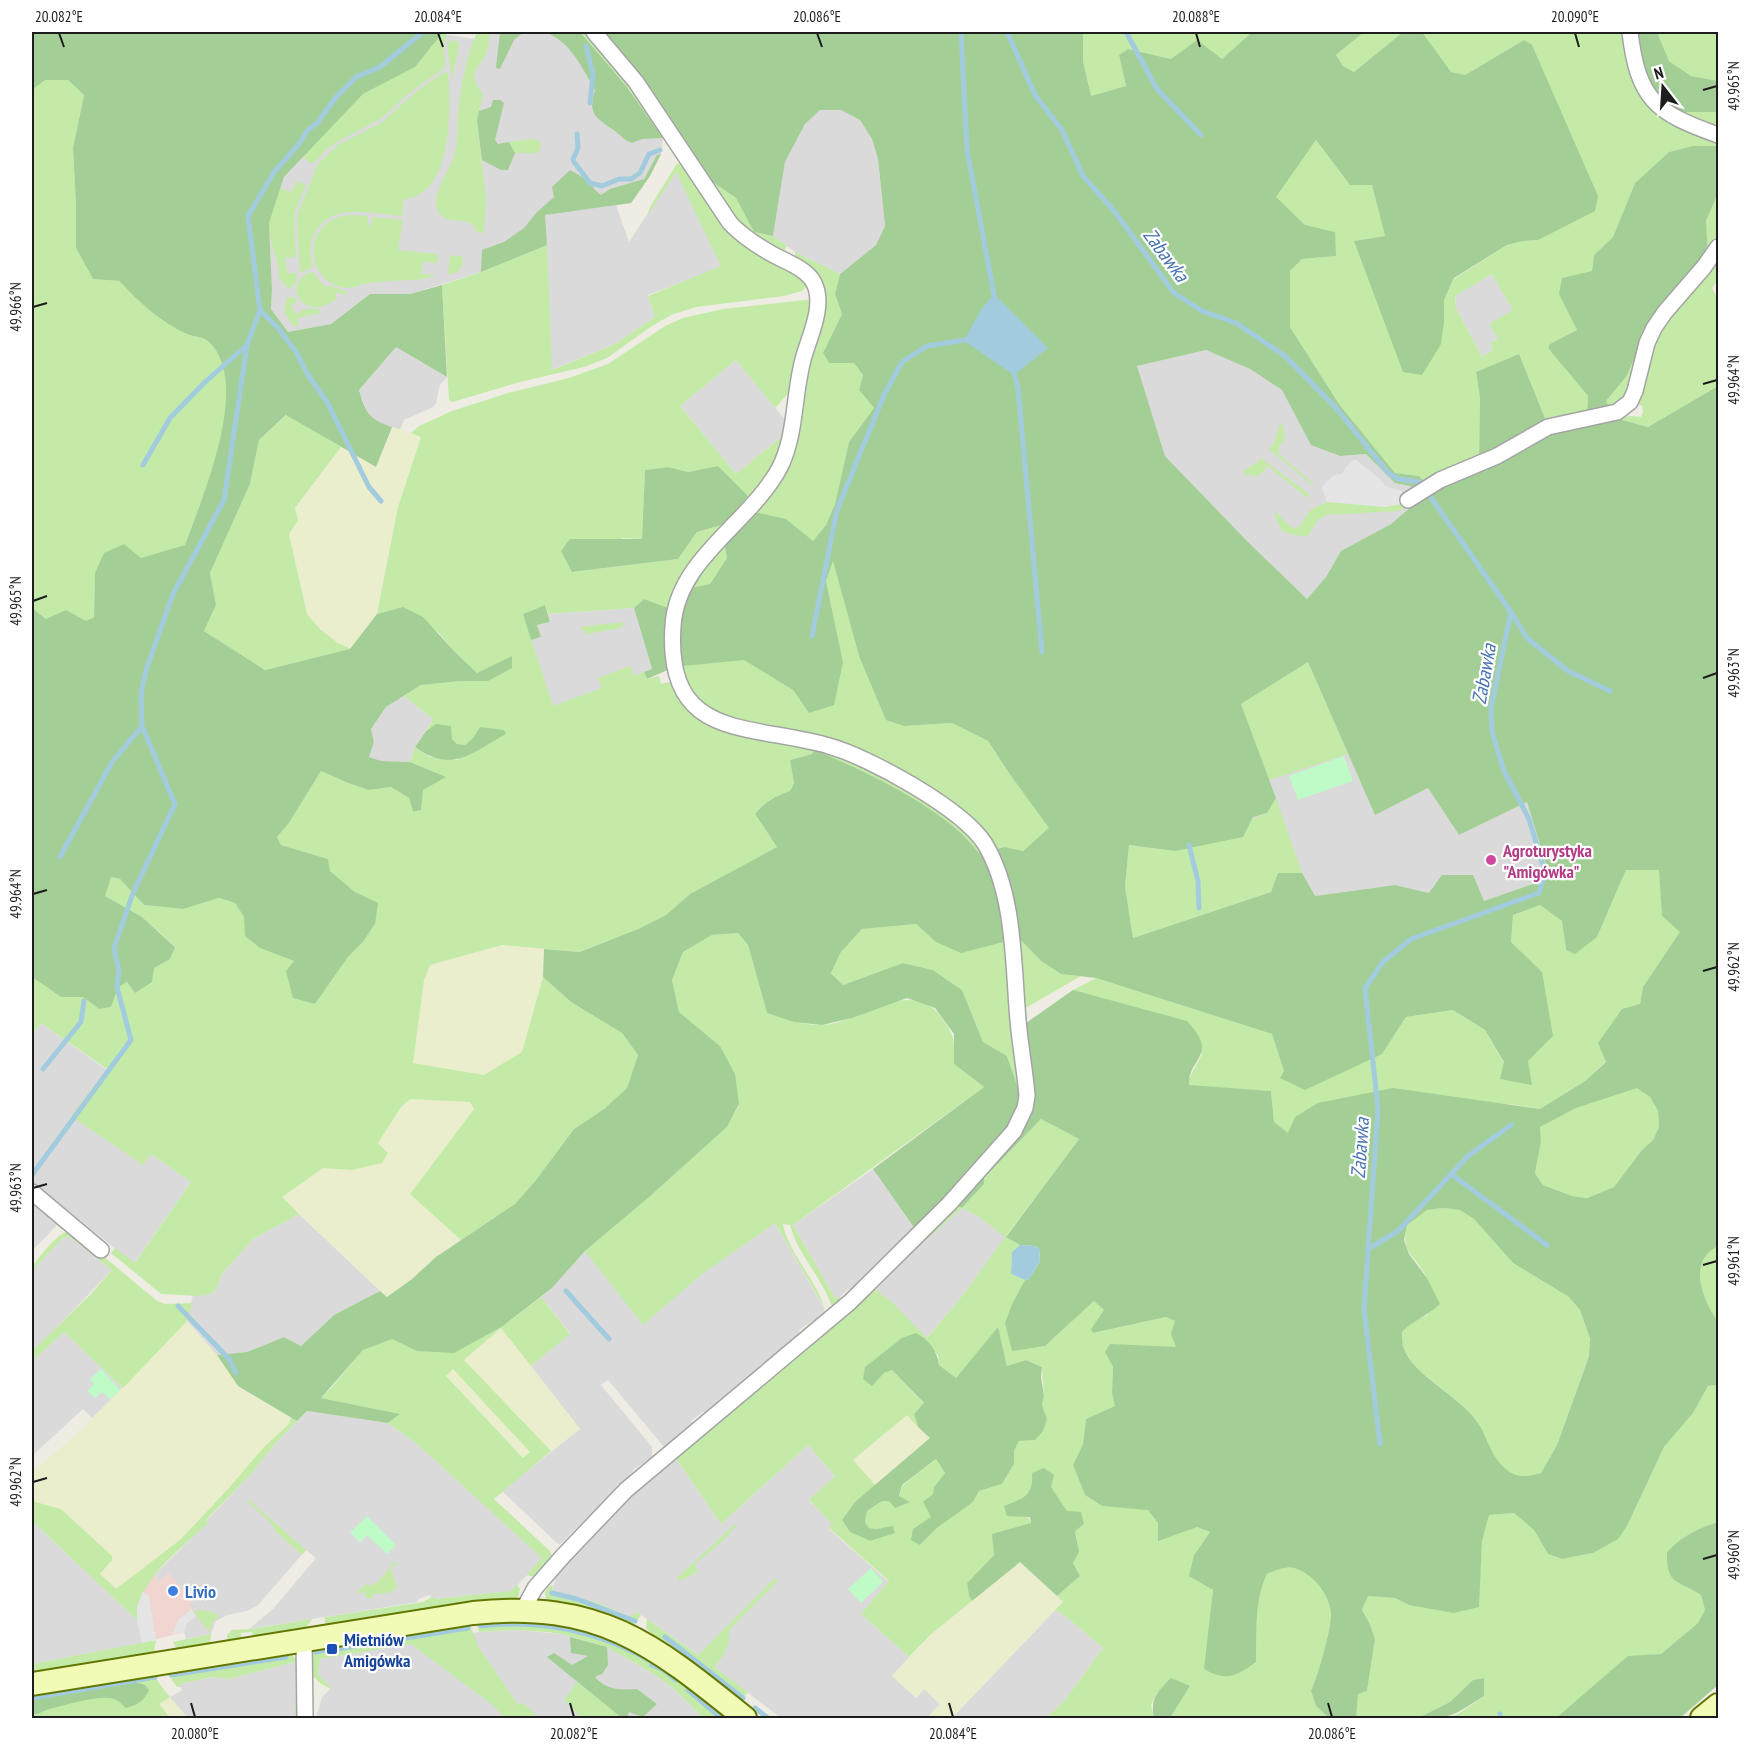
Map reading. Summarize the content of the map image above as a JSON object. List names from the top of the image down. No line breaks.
{"water":["Zabawka"],"places":{"other":["Agroturystyka \"Amigówka\"","Livio"],"transit":["Mietniów Amigówka"]},"north":"top","coordinates":["20.082°E","20.084°E","20.086°E","20.088°E","20.090°E","49.965°N","49.966°N","49.964°N","49.963°N","49.962°N","49.961°N","49.960°N","20.080°E"]}
